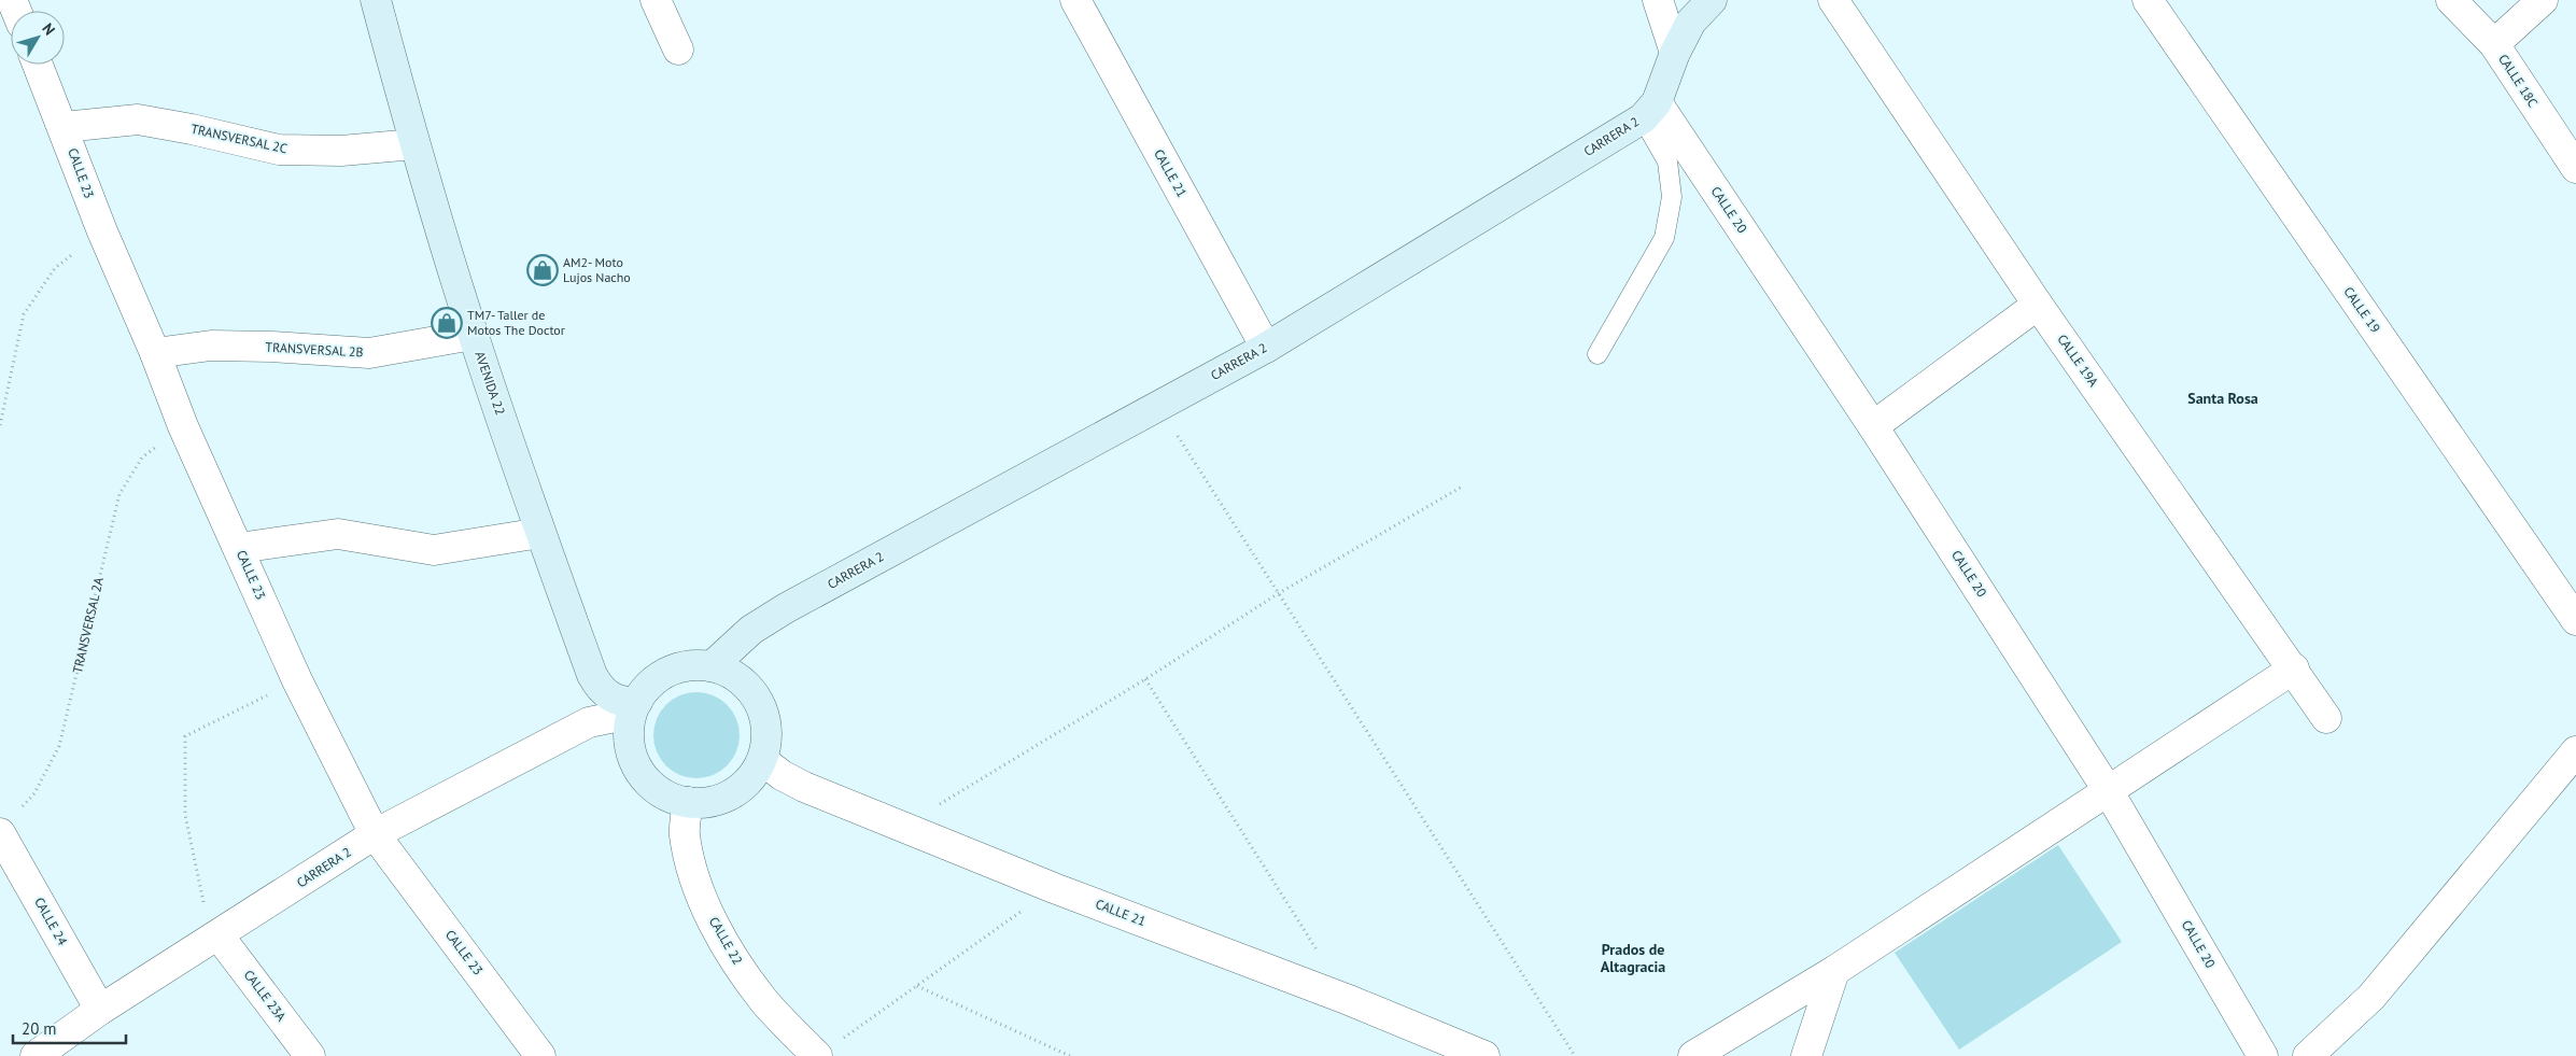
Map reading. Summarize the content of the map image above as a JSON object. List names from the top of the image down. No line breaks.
{"streets":{"street":["CALLE 18C","CARRERA 2","TRANSVERSAL 2C","CALLE 23","CALLE 21","CALLE 20","CALLE 19","TRANSVERSAL 2B","CALLE 19A","AVENIDA 22","CALLE 24","CALLE 22","CALLE 23A"],"path":["TRANSVERSAL 2A"]},"crossings":[["CARRERA 2","CALLE 23"],["CARRERA 2","CALLE 21"],["CARRERA 2","CALLE 20"],["CARRERA 2","AVENIDA 22"],["CARRERA 2","CALLE 24"],["CARRERA 2","CALLE 22"],["CARRERA 2","CALLE 23A"],["TRANSVERSAL 2C","CALLE 23"],["TRANSVERSAL 2C","AVENIDA 22"],["CALLE 23","TRANSVERSAL 2B"],["CALLE 23","TRANSVERSAL 2A"],["CALLE 21","AVENIDA 22"],["CALLE 21","CALLE 22"],["TRANSVERSAL 2B","AVENIDA 22"],["AVENIDA 22","CALLE 22"],["TRANSVERSAL 2A","CALLE 24"]],"districts":["Santa Rosa","Prados de Altagracia"],"places":{"shop":["AM2- Moto Lujos Nacho","TM7- Taller de Motos The Doctor"]},"scale_bar":"20 m","north":"top right"}
